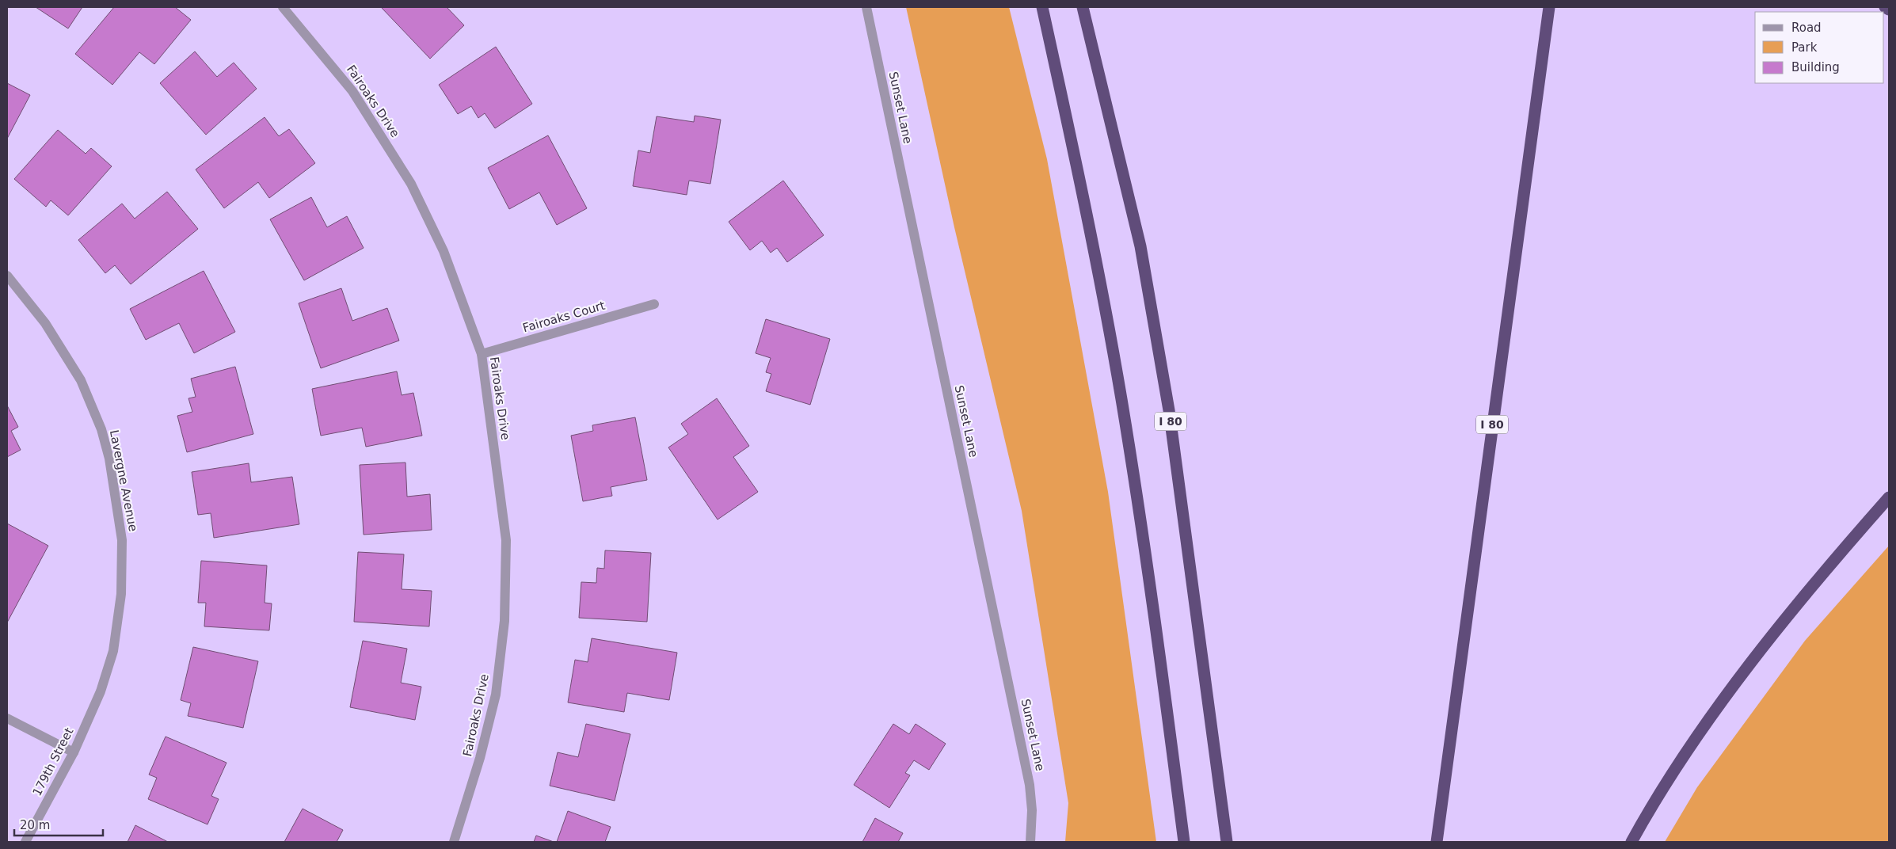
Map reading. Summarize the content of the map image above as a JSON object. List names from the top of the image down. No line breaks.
{"streets":{"highway":["I 80"],"street":["Fairoaks Drive","Sunset Lane","Fairoaks Court","Lavergne Avenue","179th Street"]},"crossings":[["Fairoaks Drive","Fairoaks Court"],["Lavergne Avenue","179th Street"]],"legend":["Road","Park","Building"],"scale_bar":"20 m"}
